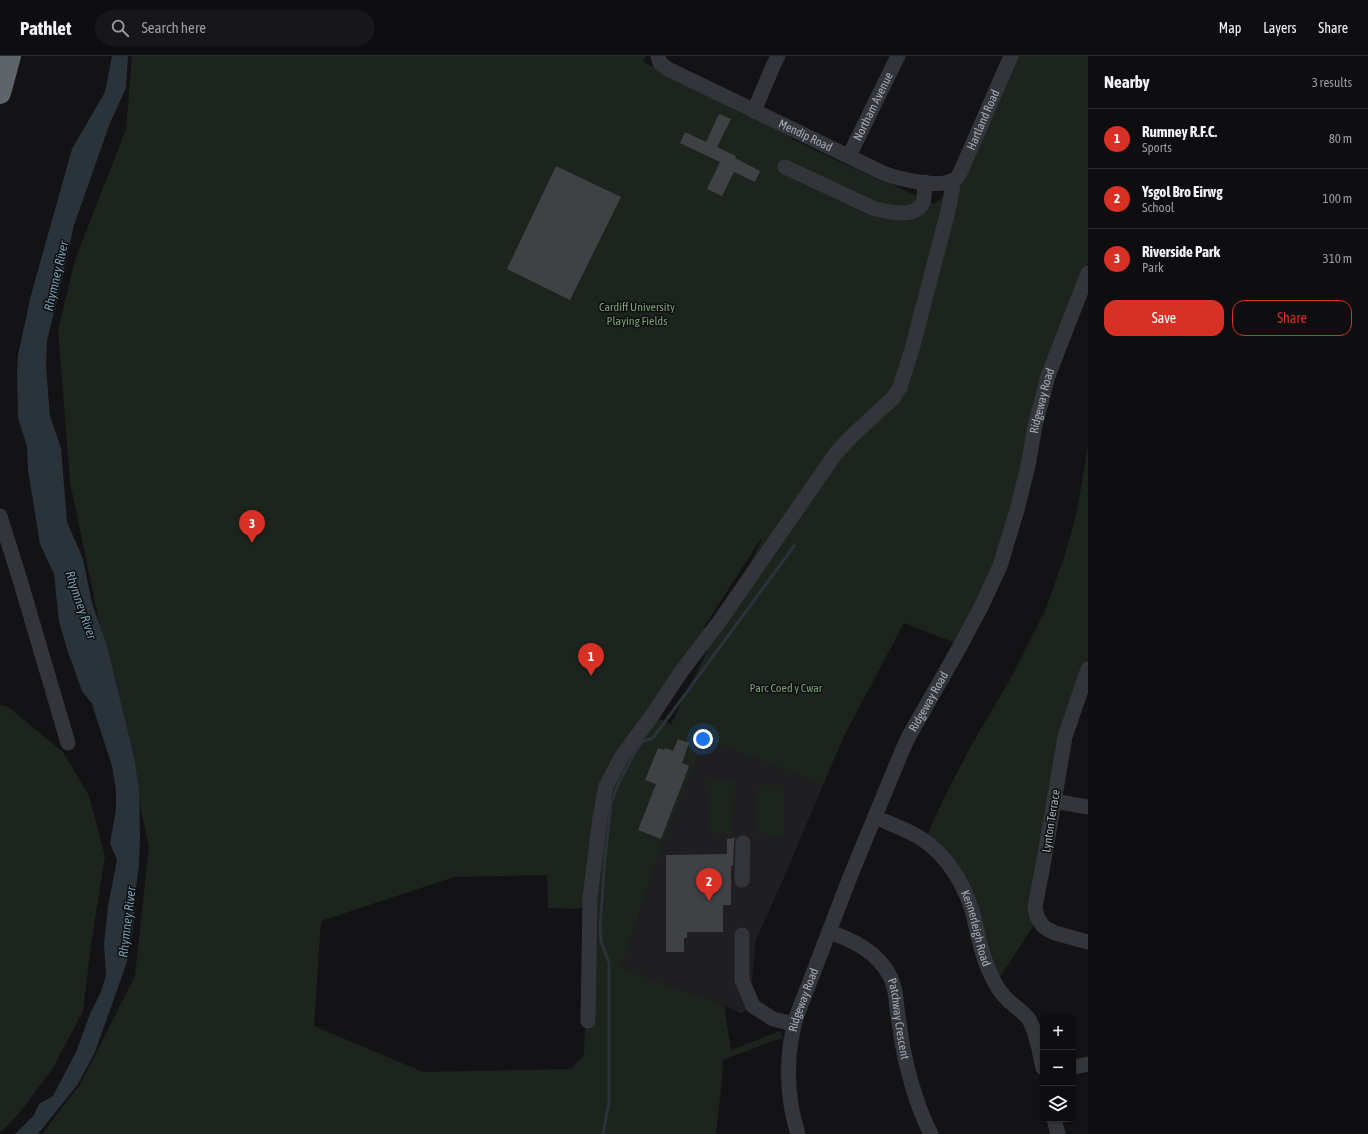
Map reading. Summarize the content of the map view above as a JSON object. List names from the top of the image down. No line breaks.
{"streets":{"street":["Northam Avenue","Hartland Road","Mendip Road","Ridgeway Road","Lynton Terrace","Kennerleigh Road","Patchway Crescent"]},"crossings":[["Northam Avenue","Mendip Road"],["Hartland Road","Mendip Road"],["Ridgeway Road","Kennerleigh Road"],["Ridgeway Road","Patchway Crescent"]],"water":["Rhymney River"],"parks":["Cardiff University Playing Fields","Parc Coed y Cwar"],"page":{"header":"Pathlet","search":"Search here","nav":["Map","Layers","Share"],"heading":["Nearby","3 results"],"list":[{"mark":"1","name":"Rumney R.F.C.","note":"Sports","value":"80 m"},{"mark":"2","name":"Ysgol Bro Eirwg","note":"School","value":"100 m"},{"mark":"3","name":"Riverside Park","note":"Park","value":"310 m"}],"buttons":["Save","Share"],"pins":["3","1","2"],"map_buttons":["+","−"]}}
